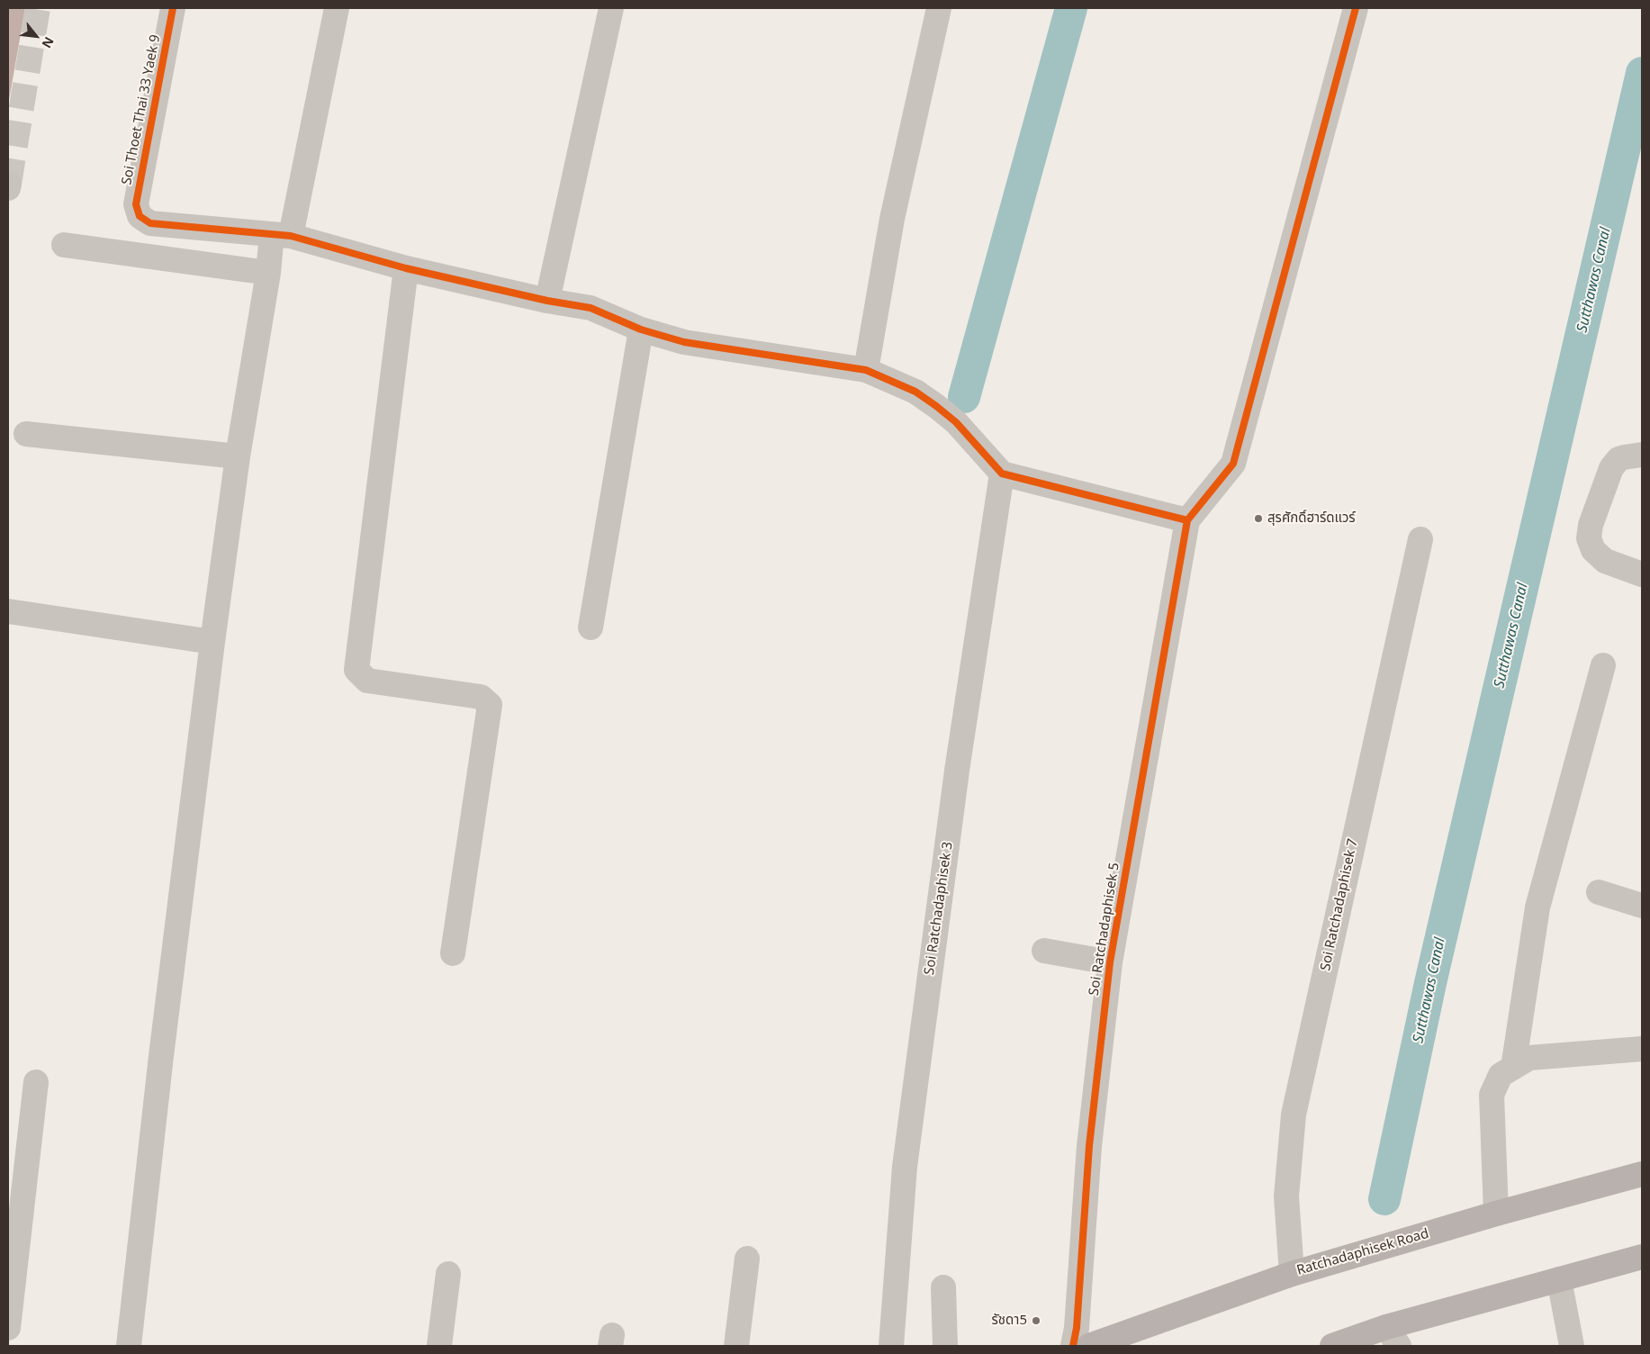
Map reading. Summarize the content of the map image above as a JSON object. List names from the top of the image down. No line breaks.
{"streets":{"main road":["Ratchadaphisek Road"],"street":["Soi Thoet Thai 33 Yaek 9","Soi Ratchadaphisek 7","Soi Ratchadaphisek 3","Soi Ratchadaphisek 5"]},"crossings":[["Soi Ratchadaphisek 7","Ratchadaphisek Road"]],"water":["Sutthawas Canal"],"places":["สุรศักดิ์ฮาร์ดแวร์","รัชดา5"],"north":"bottom right"}
